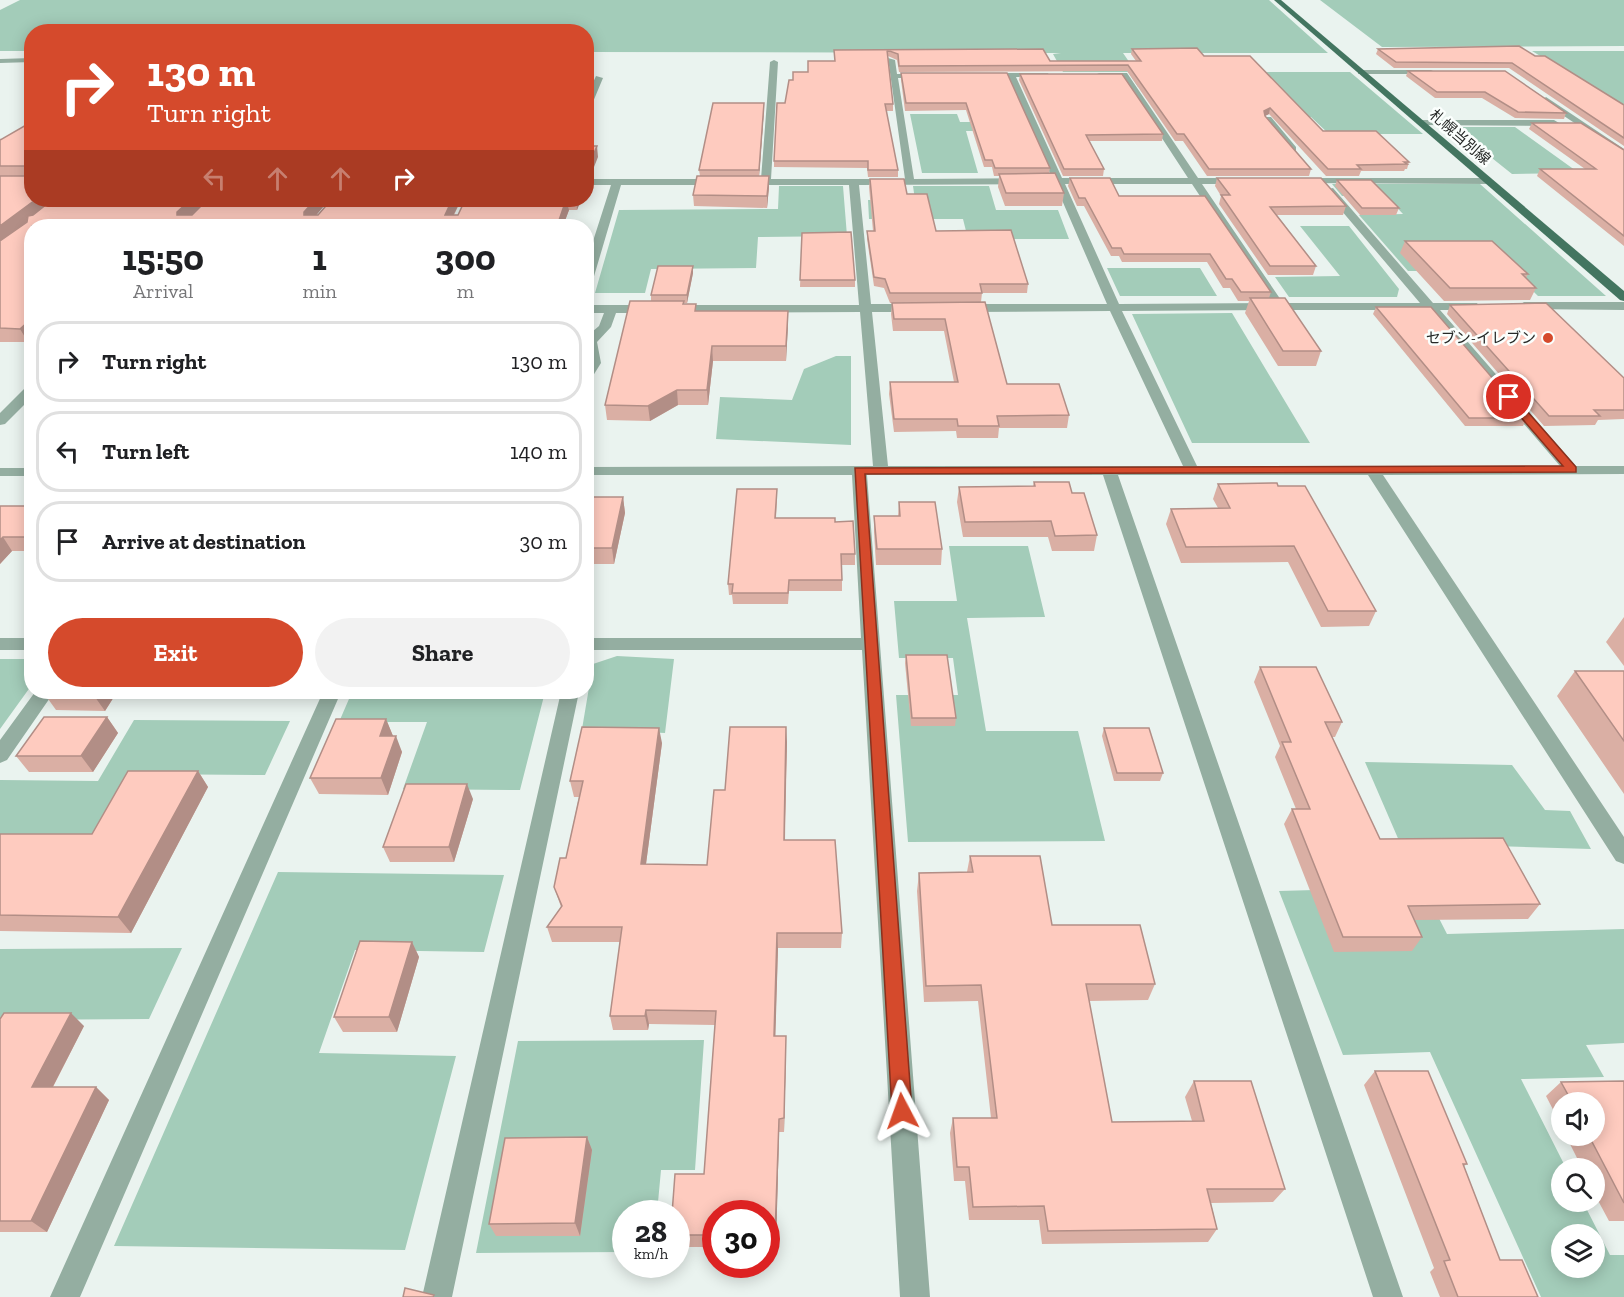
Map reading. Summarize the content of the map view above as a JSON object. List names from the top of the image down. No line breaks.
{"streets":{"main road":["札幌当別線"]},"places":["セブン-イレブン"],"page":{"turn":["130 m","Turn right"],"eta":["15:50","Arrival","1","min","300","m"],"list":[{"name":"Turn right","value":"130 m"},{"name":"Turn left","value":"140 m"},{"name":"Arrive at destination","value":"30 m"}],"buttons":["Exit","Share"],"speed":"28 km/h","limit":"30"}}
